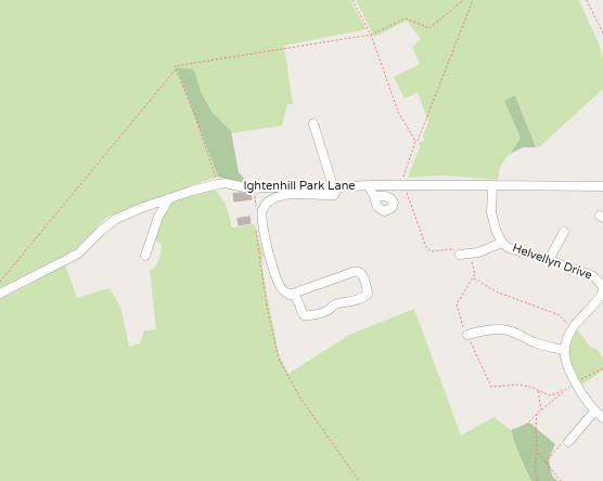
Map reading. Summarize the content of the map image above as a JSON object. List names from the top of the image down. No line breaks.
{"streets":{"street":["Ightenhill Park Lane","Helvellyn Drive"]},"crossings":[["Ightenhill Park Lane","Helvellyn Drive"]]}
